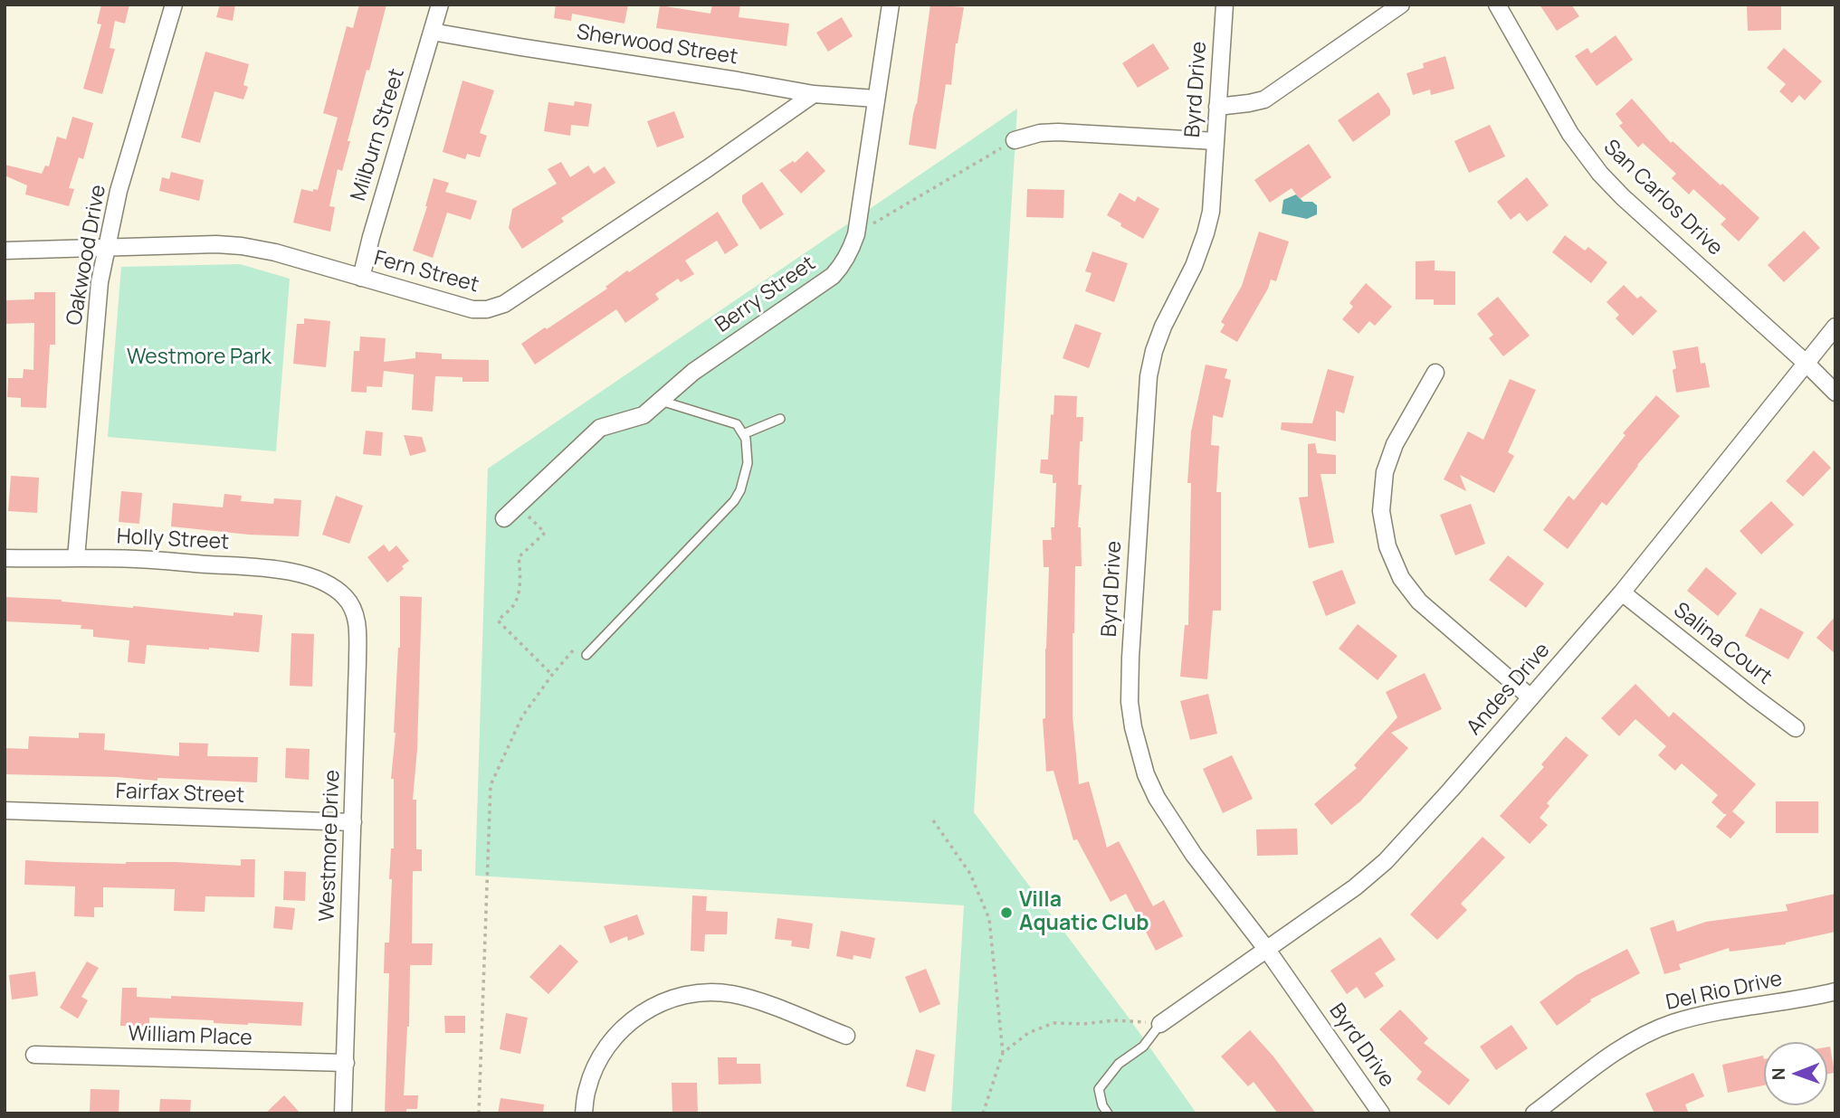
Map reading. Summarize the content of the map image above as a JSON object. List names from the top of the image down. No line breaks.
{"streets":{"street":["Sherwood Street","Byrd Drive","Milburn Street","San Carlos Drive","Oakwood Drive","Fern Street","Berry Street","Holly Street","Salina Court","Andes Drive","Fairfax Street","Westmore Drive","Del Rio Drive","William Place"]},"crossings":[["Sherwood Street","Milburn Street"],["Sherwood Street","Fern Street"],["Sherwood Street","Berry Street"],["Byrd Drive","Andes Drive"],["Milburn Street","Fern Street"],["San Carlos Drive","Andes Drive"],["Oakwood Drive","Fern Street"],["Oakwood Drive","Holly Street"],["Holly Street","Westmore Drive"],["Salina Court","Andes Drive"],["Fairfax Street","Westmore Drive"],["Westmore Drive","William Place"]],"parks":["Westmore Park"],"places":["Villa Aquatic Club"],"north":"left"}
